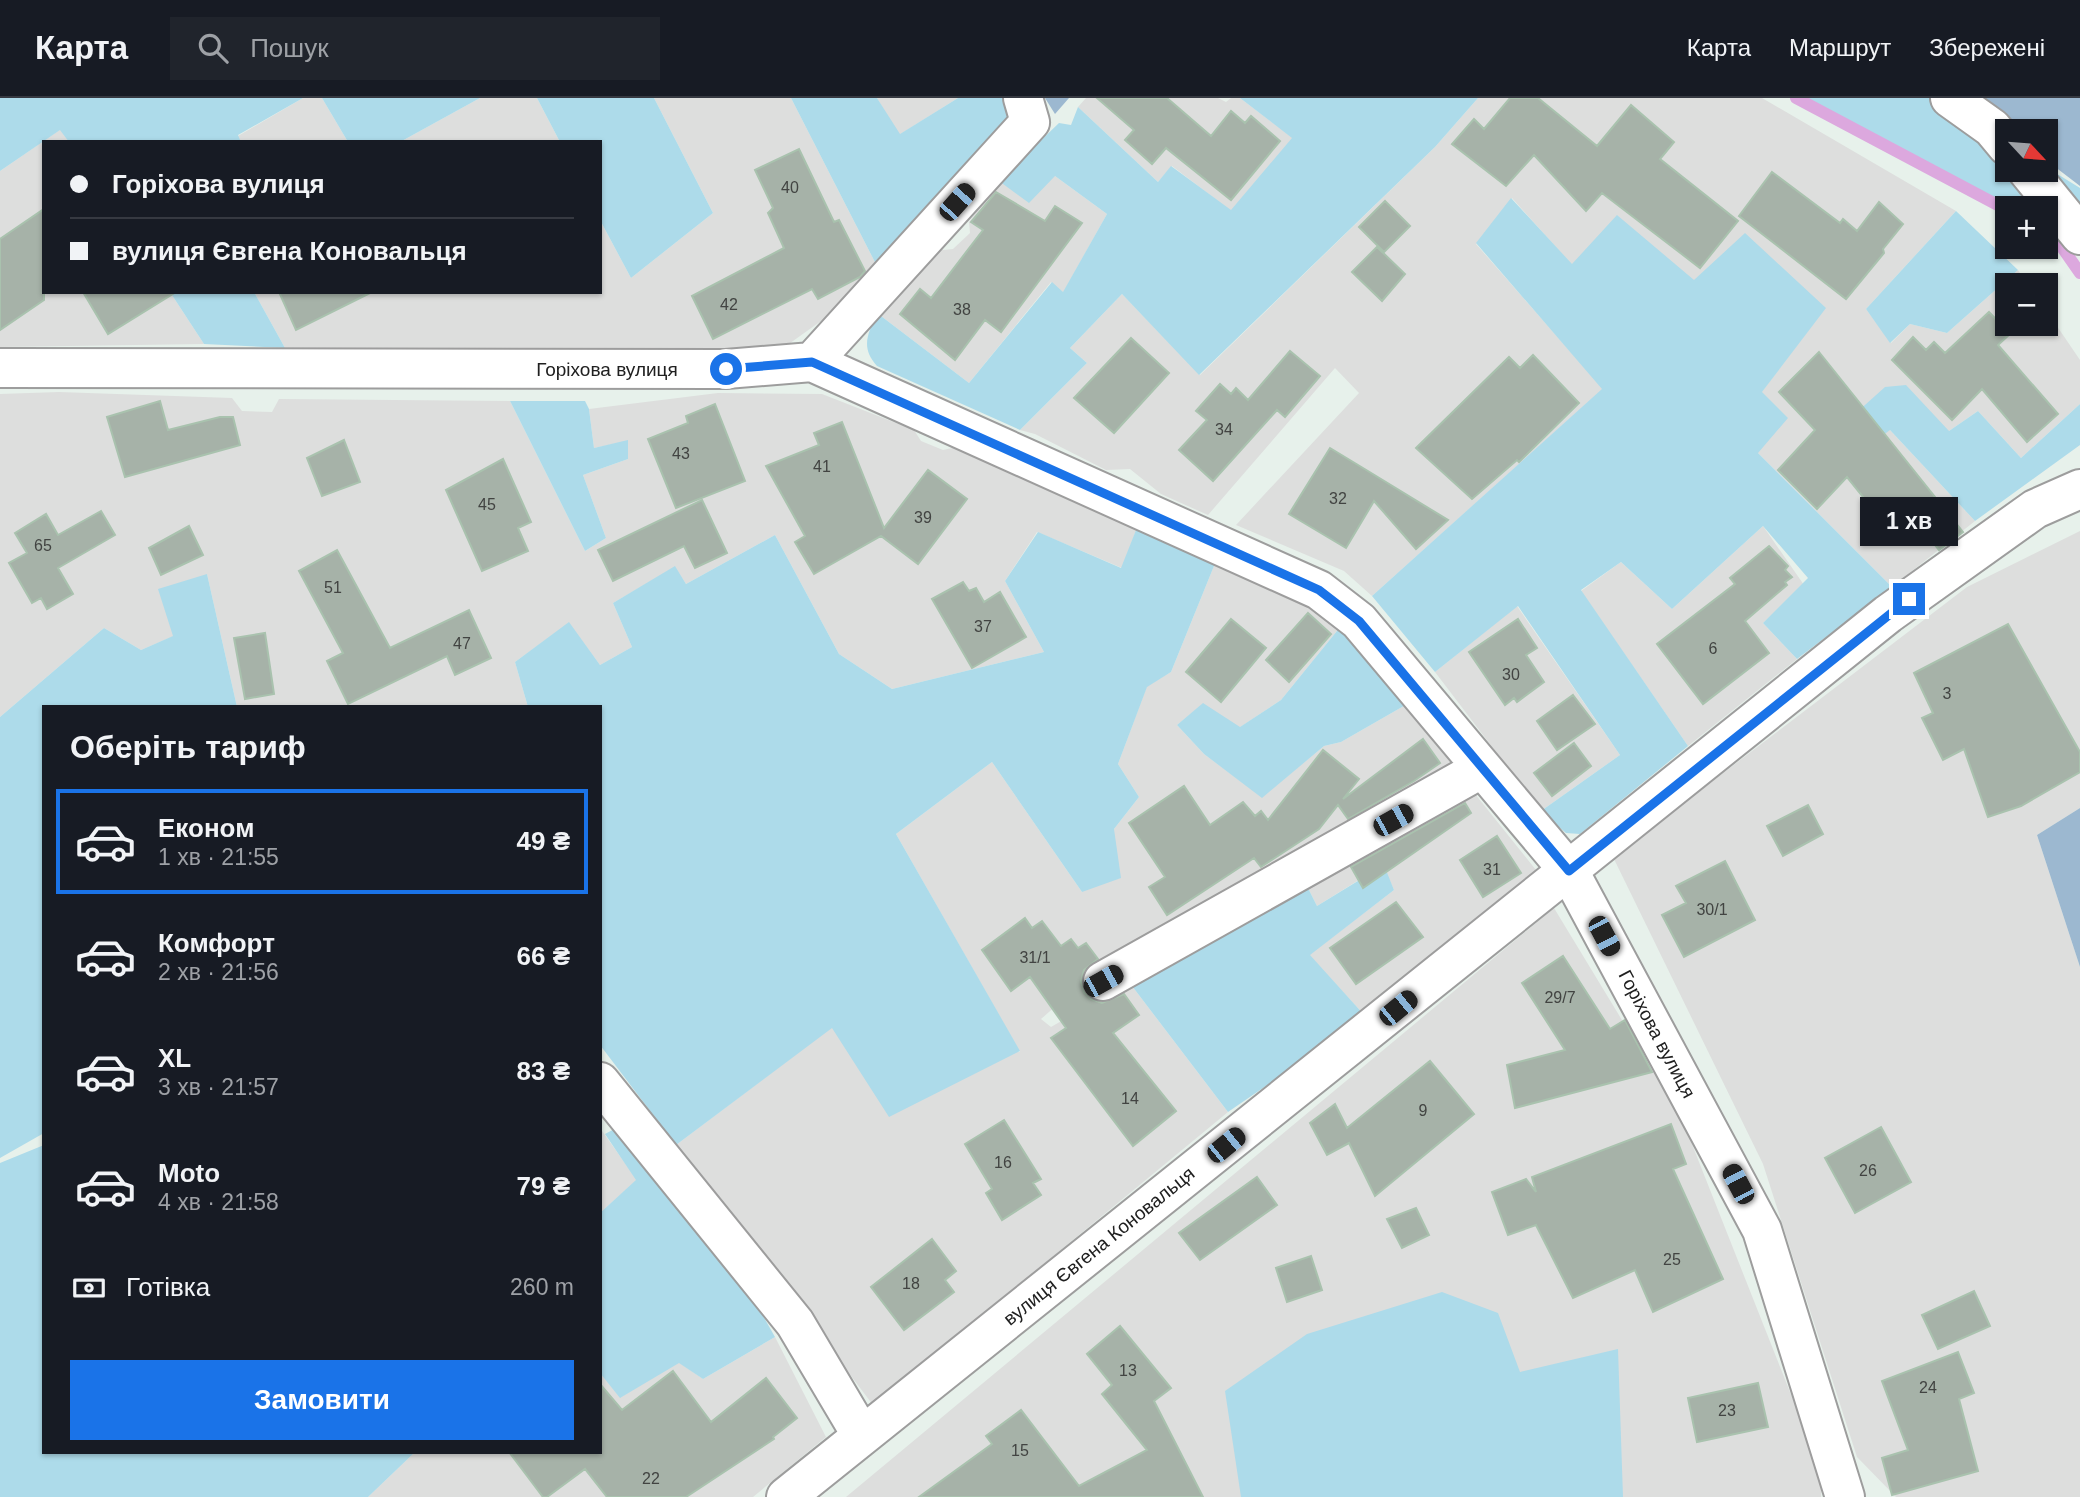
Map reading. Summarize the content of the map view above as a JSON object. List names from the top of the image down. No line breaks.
{"streets":{"street":["Горіхова вулиця","вулиця Євгена Коновальця"]},"crossings":[["Горіхова вулиця","вулиця Євгена Коновальця"]],"house_numbers":["40","42","38","34","43","41","32","45","39","65","51","37","47","6","30","3","31","30/1","31/1","29/7","14","9","16","26","25","18","13","24","23","15","22"],"north":"bottom right","page":{"header":"Карта","search":"Пошук","nav":["Карта","Маршрут","Збережені"],"map_buttons":["+","−"],"banner":["Горіхова вулиця","вулиця Євгена Коновальця"],"bubble":"1 хв","heading":"Оберіть тариф","list":[{"name":"Економ","note":"1 хв · 21:55","value":"49 ₴"},{"name":"Комфорт","note":"2 хв · 21:56","value":"66 ₴"},{"name":"XL","note":"3 хв · 21:57","value":"83 ₴"},{"name":"Moto","note":"4 хв · 21:58","value":"79 ₴"}],"pay":["Готівка","260 m"],"buttons":"Замовити"}}
